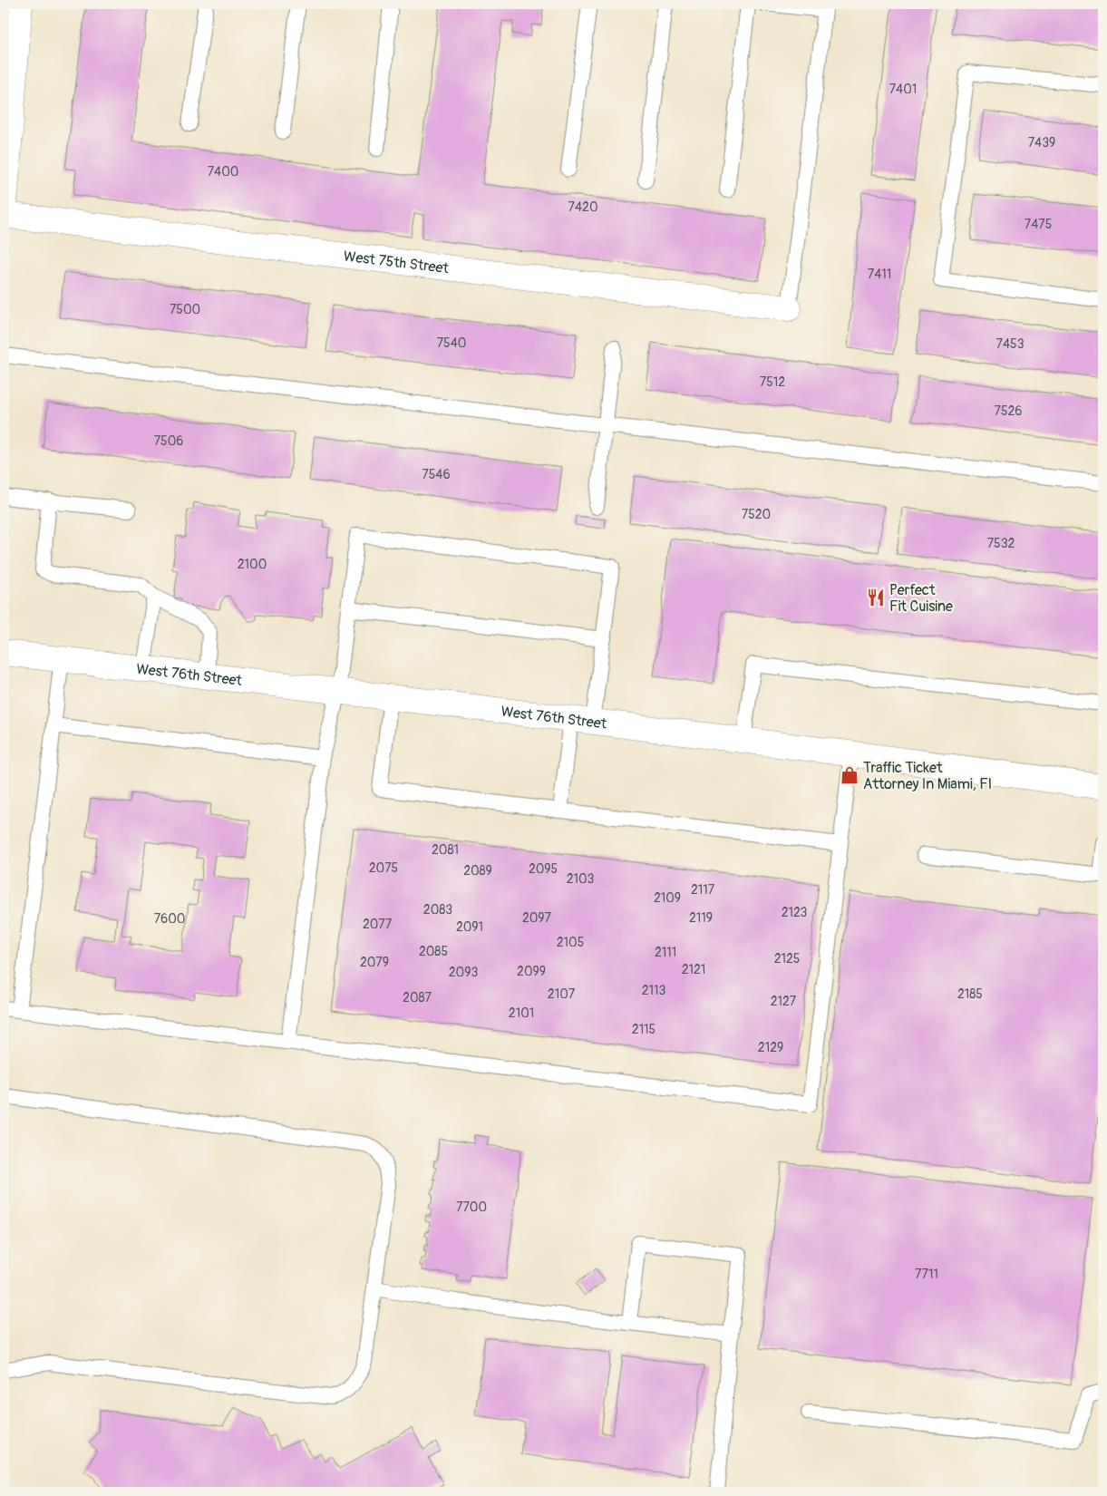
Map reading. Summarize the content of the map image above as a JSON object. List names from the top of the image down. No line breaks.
{"streets":{"street":["West 75th Street","West 76th Street"]},"places":{"restaurant":["Perfect Fit Cuisine"],"shop":["Traffic Ticket Attorney In Miami, Fl"]},"house_numbers":["7401","7439","7400","7420","7475","7411","7500","7540","7453","7512","7526","7506","7546","7520","7532","2100","2081","2075","2095","2089","2103","2117","2109","2083","2123","2097","2119","7600","2077","2091","2105","2085","2111","2125","2079","2121","2099","2093","2113","2107","2185","2087","2127","2101","2115","2129","7700","7711"]}
